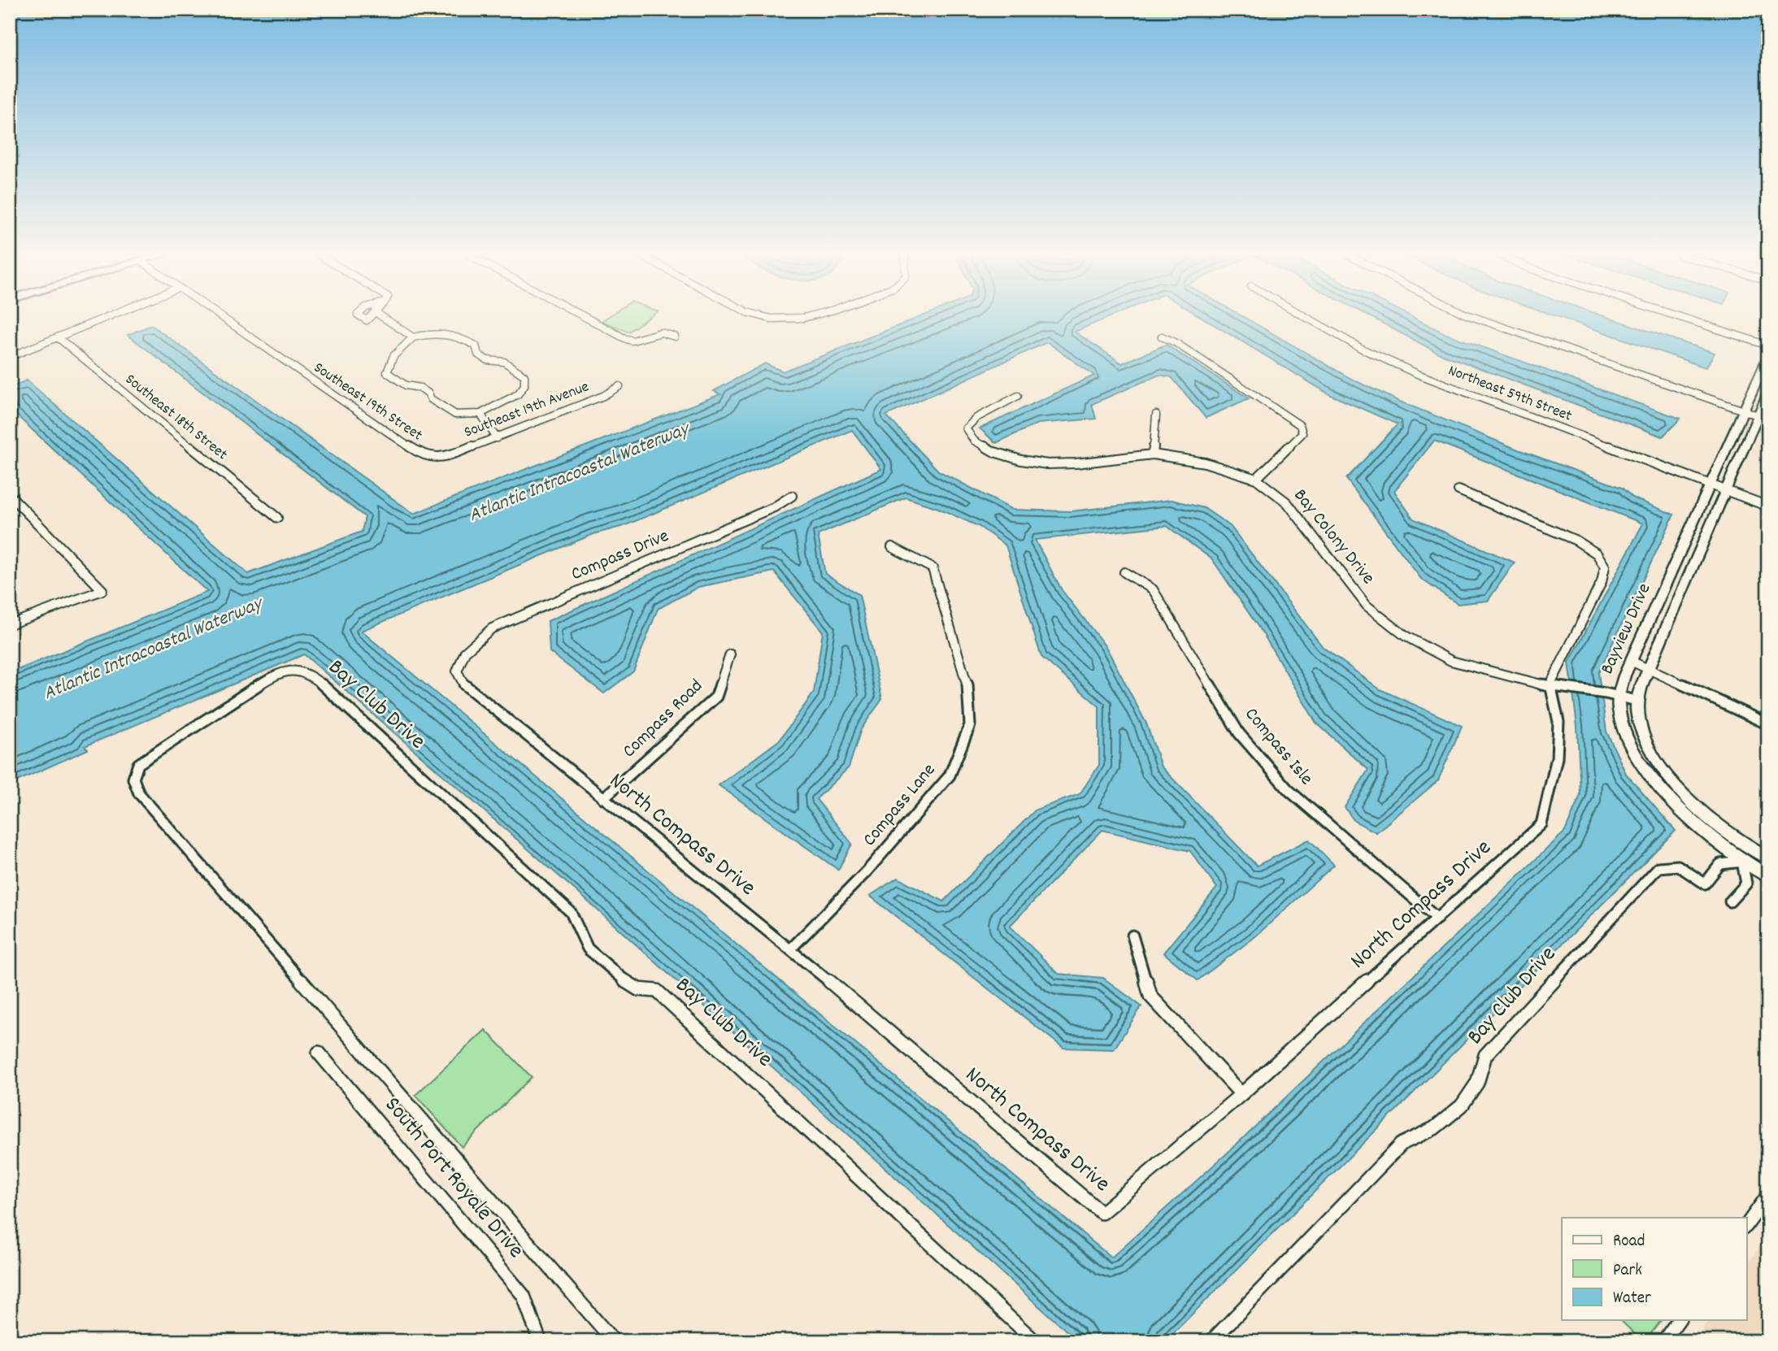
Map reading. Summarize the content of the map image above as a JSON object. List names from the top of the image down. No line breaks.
{"streets":{"street":["Northeast 59th Street","Southeast 19th Street","Southeast 19th Avenue","Southeast 18th Street","Bay Colony Drive","Compass Drive","Bayview Drive","Bay Club Drive","Compass Road","Compass Isle","Compass Lane","North Compass Drive","South Port Royale Drive"]},"crossings":[["Northeast 59th Street","Bayview Drive"],["Southeast 19th Street","Southeast 19th Avenue"],["Bay Colony Drive","Bayview Drive"],["Bay Colony Drive","North Compass Drive"],["Compass Drive","North Compass Drive"],["Bayview Drive","Bay Club Drive"],["Compass Road","North Compass Drive"],["Compass Isle","North Compass Drive"],["Compass Lane","North Compass Drive"]],"water":["Atlantic Intracoastal Waterway"],"legend":["Road","Park","Water"]}
